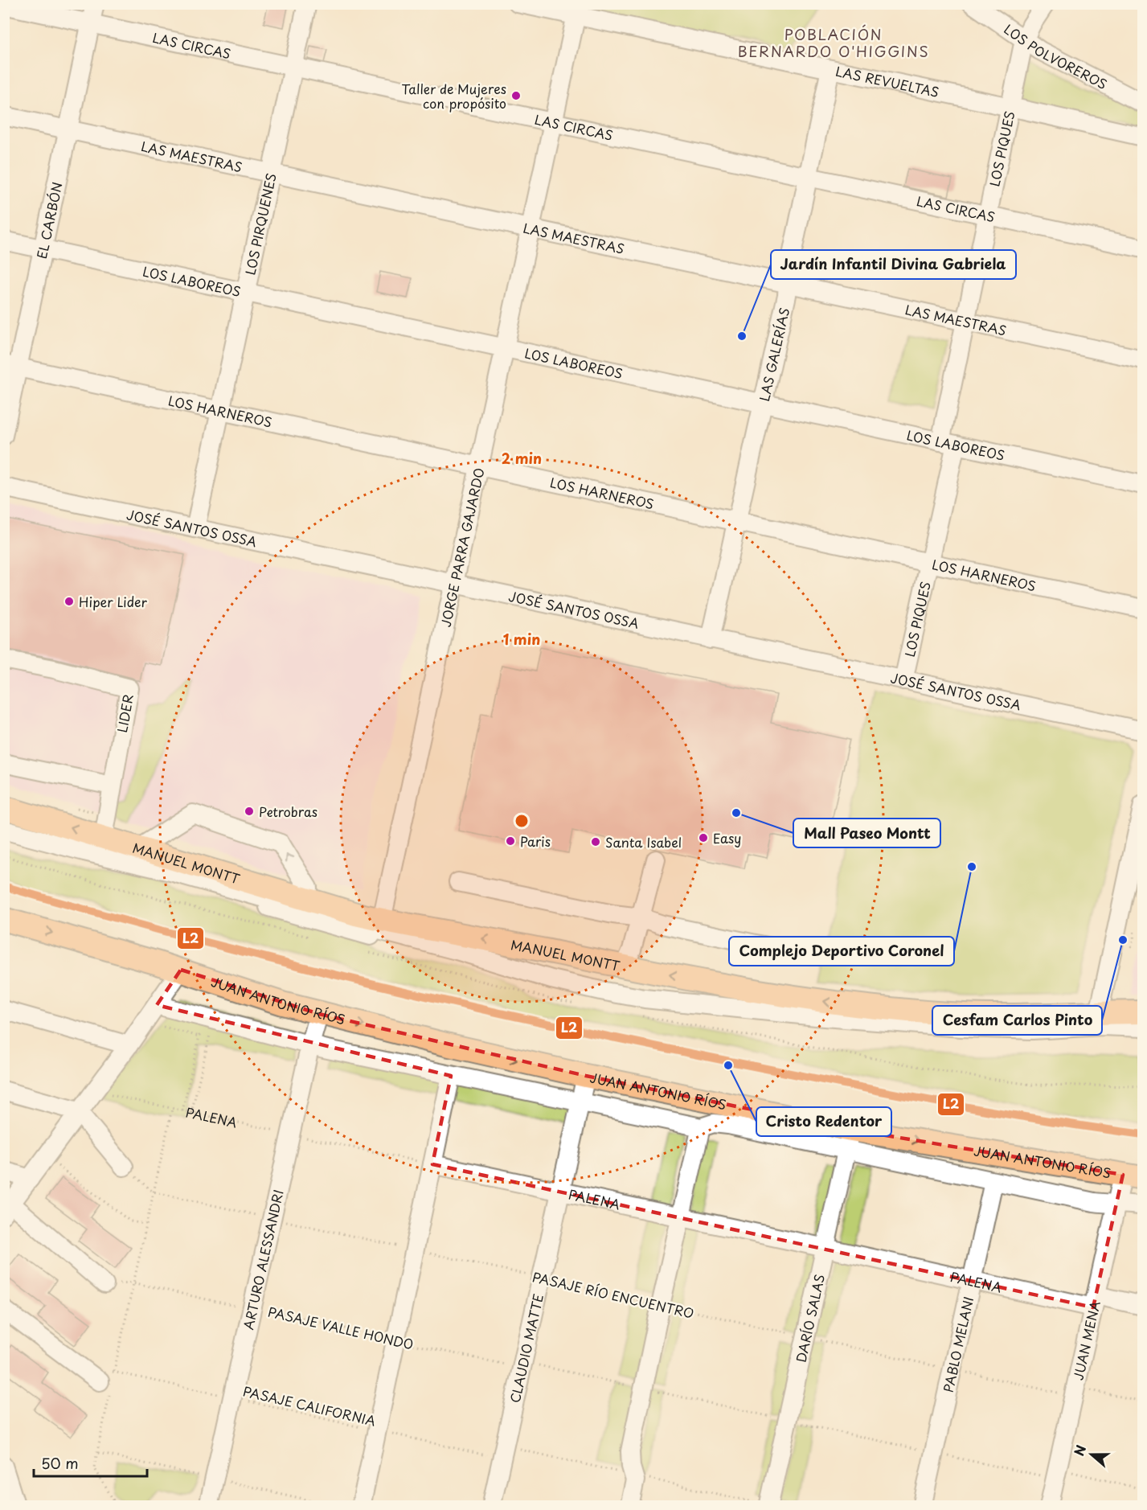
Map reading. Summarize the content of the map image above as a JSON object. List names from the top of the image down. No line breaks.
{"streets":{"main road":["MANUEL MONTT","JUAN ANTONIO RÍOS"],"street":["LAS CIRCAS","LOS POLVOREROS","LAS REVUELTAS","LOS PIQUES","LAS MAESTRAS","EL CARBÓN","LOS PIRQUENES","LOS LABOREOS","LAS GALERÍAS","LOS HARNEROS","JOSÉ SANTOS OSSA","JORGE PARRA GAJARDO","LIDER","PALENA","ARTURO ALESSANDRI","DARÍO SALAS","JUAN MENA","PABLO MELANI","CLAUDIO MATTE"],"path":["PASAJE RÍO ENCUENTRO","PASAJE VALLE HONDO","PASAJE CALIFORNIA"]},"crossings":[["LAS CIRCAS","LOS PIQUES"],["LAS CIRCAS","EL CARBÓN"],["LAS CIRCAS","LOS PIRQUENES"],["LAS CIRCAS","LAS GALERÍAS"],["LAS CIRCAS","JORGE PARRA GAJARDO"],["LOS POLVOREROS","LOS PIQUES"],["LAS REVUELTAS","LOS PIQUES"],["LAS REVUELTAS","LAS GALERÍAS"],["LAS REVUELTAS","JORGE PARRA GAJARDO"],["LOS PIQUES","LAS MAESTRAS"],["LOS PIQUES","LOS LABOREOS"],["LOS PIQUES","LOS HARNEROS"],["LOS PIQUES","JOSÉ SANTOS OSSA"],["LAS MAESTRAS","EL CARBÓN"],["LAS MAESTRAS","LOS PIRQUENES"],["LAS MAESTRAS","LAS GALERÍAS"],["LAS MAESTRAS","JORGE PARRA GAJARDO"],["EL CARBÓN","LOS LABOREOS"],["EL CARBÓN","LOS HARNEROS"],["LOS PIRQUENES","LOS LABOREOS"],["LOS PIRQUENES","LOS HARNEROS"],["LOS PIRQUENES","JOSÉ SANTOS OSSA"],["LOS LABOREOS","LAS GALERÍAS"],["LOS LABOREOS","JORGE PARRA GAJARDO"],["LAS GALERÍAS","LOS HARNEROS"],["LAS GALERÍAS","JOSÉ SANTOS OSSA"],["LOS HARNEROS","JORGE PARRA GAJARDO"],["JOSÉ SANTOS OSSA","JORGE PARRA GAJARDO"],["JORGE PARRA GAJARDO","MANUEL MONTT"],["LIDER","MANUEL MONTT"],["JUAN ANTONIO RÍOS","ARTURO ALESSANDRI"],["JUAN ANTONIO RÍOS","DARÍO SALAS"],["JUAN ANTONIO RÍOS","JUAN MENA"],["JUAN ANTONIO RÍOS","CLAUDIO MATTE"],["PALENA","ARTURO ALESSANDRI"],["PALENA","DARÍO SALAS"],["PALENA","JUAN MENA"],["PALENA","PABLO MELANI"],["PALENA","CLAUDIO MATTE"],["ARTURO ALESSANDRI","PASAJE RÍO ENCUENTRO"],["ARTURO ALESSANDRI","PASAJE VALLE HONDO"],["ARTURO ALESSANDRI","PASAJE CALIFORNIA"],["PASAJE RÍO ENCUENTRO","DARÍO SALAS"],["PASAJE RÍO ENCUENTRO","JUAN MENA"],["PASAJE RÍO ENCUENTRO","PABLO MELANI"],["PASAJE RÍO ENCUENTRO","CLAUDIO MATTE"],["PASAJE VALLE HONDO","CLAUDIO MATTE"],["CLAUDIO MATTE","PASAJE CALIFORNIA"]],"one_way":["JUAN ANTONIO RÍOS"],"districts":["POBLACIÓN BERNARDO O'HIGGINS"],"places":["Taller de Mujeres con propósito","Jardín Infantil Divina Gabriela","Hiper Lider","Petrobras","Mall Paseo Montt","Easy","Paris","Santa Isabel","Complejo Deportivo Coronel","Cesfam Carlos Pinto","Cristo Redentor"],"lines":["transit line L2"],"scale_bar":"50 m","north":"left","rings":["2 min","1 min"]}
